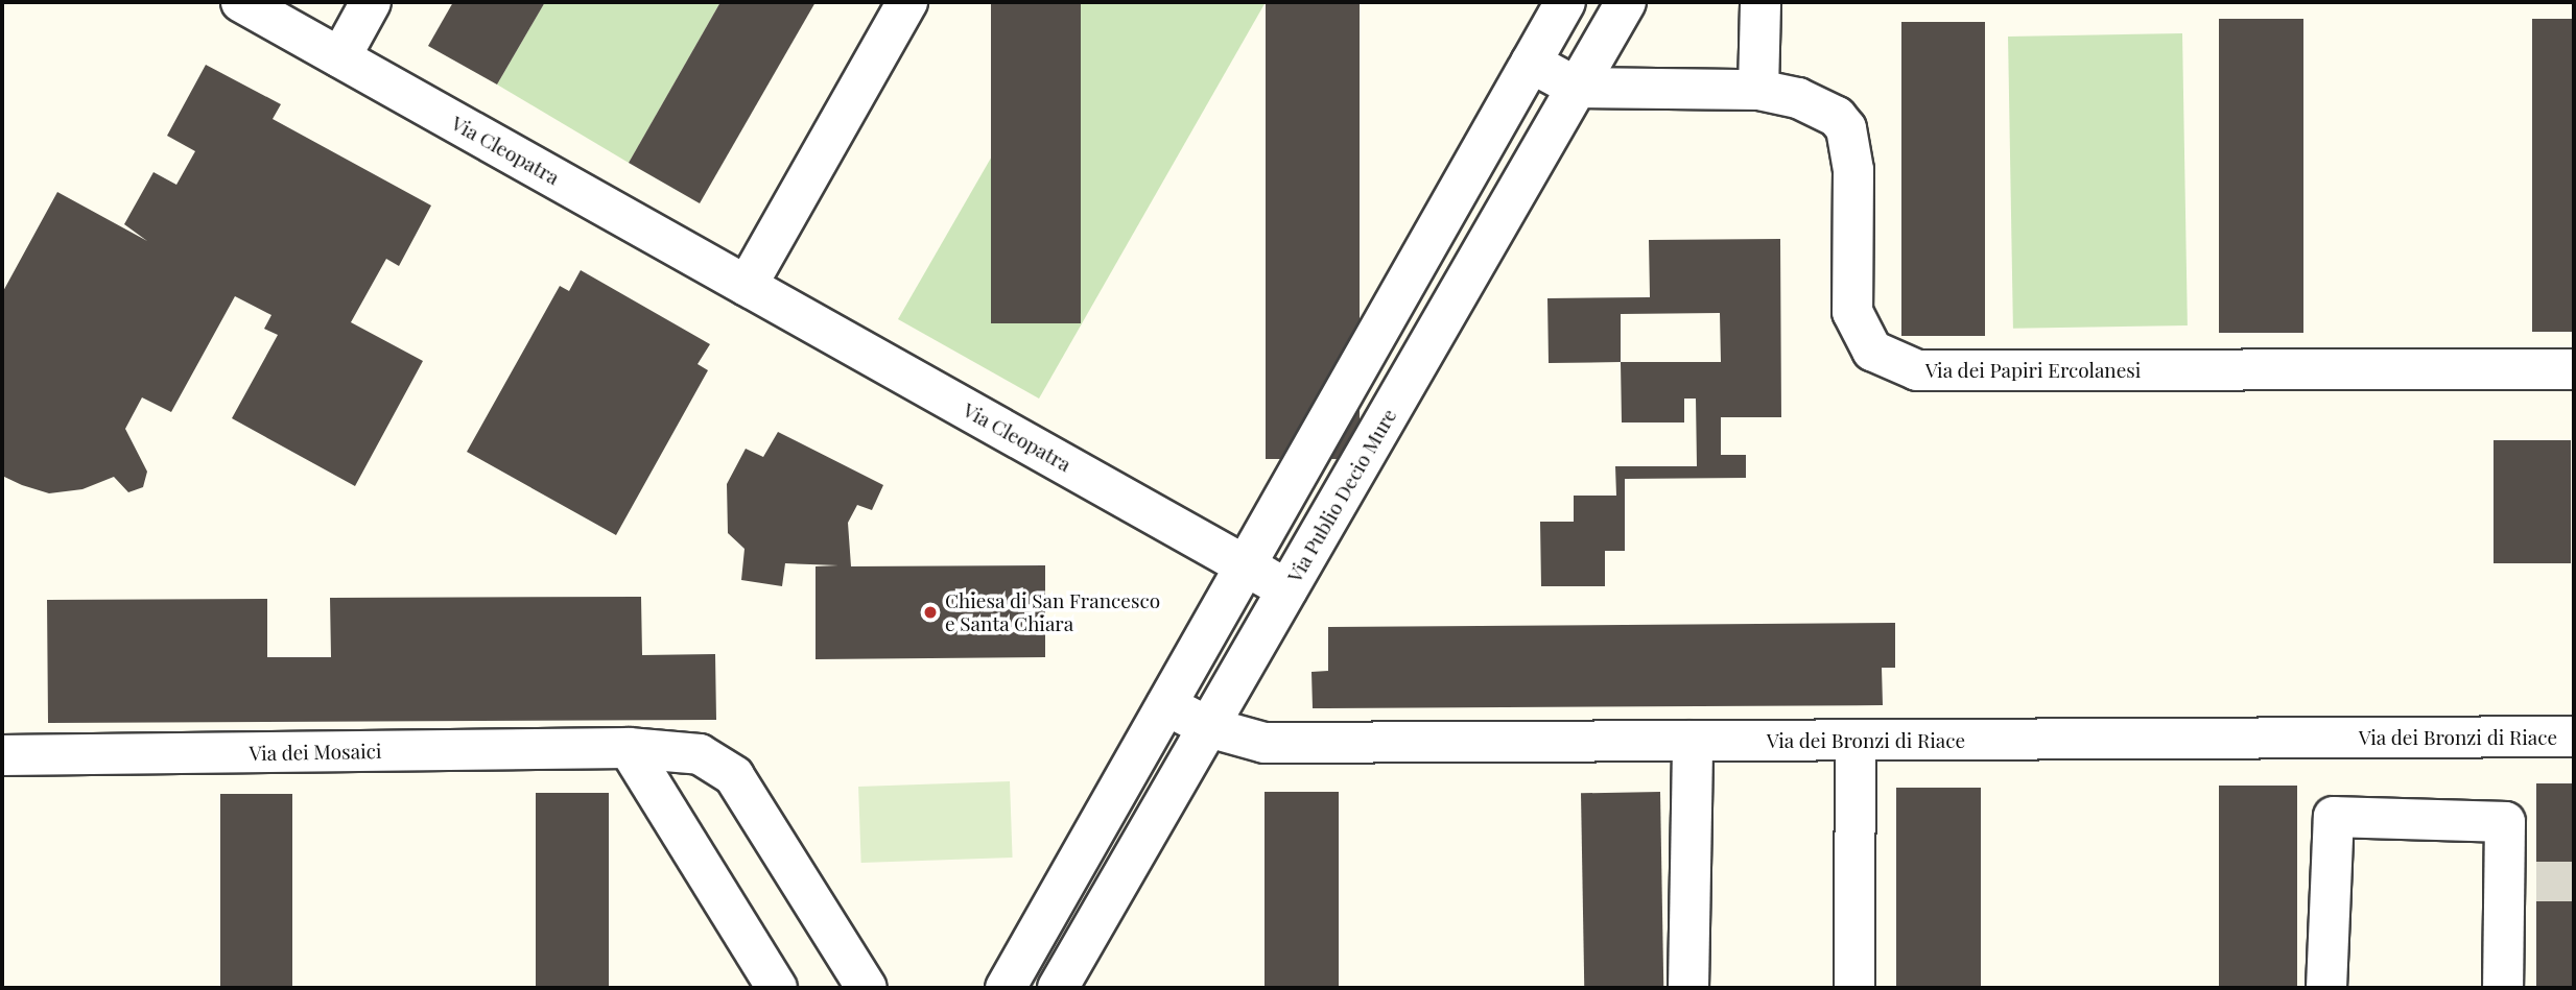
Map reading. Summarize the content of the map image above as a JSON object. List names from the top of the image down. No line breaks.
{"streets":{"street":["Via Cleopatra","Via dei Papiri Ercolanesi","Via Publio Decio Mure","Via dei Bronzi di Riace","Via dei Mosaici"]},"crossings":[["Via Cleopatra","Via Publio Decio Mure"],["Via dei Papiri Ercolanesi","Via Publio Decio Mure"],["Via Publio Decio Mure","Via dei Bronzi di Riace"]],"places":["Chiesa di San Francesco e Santa Chiara"]}
